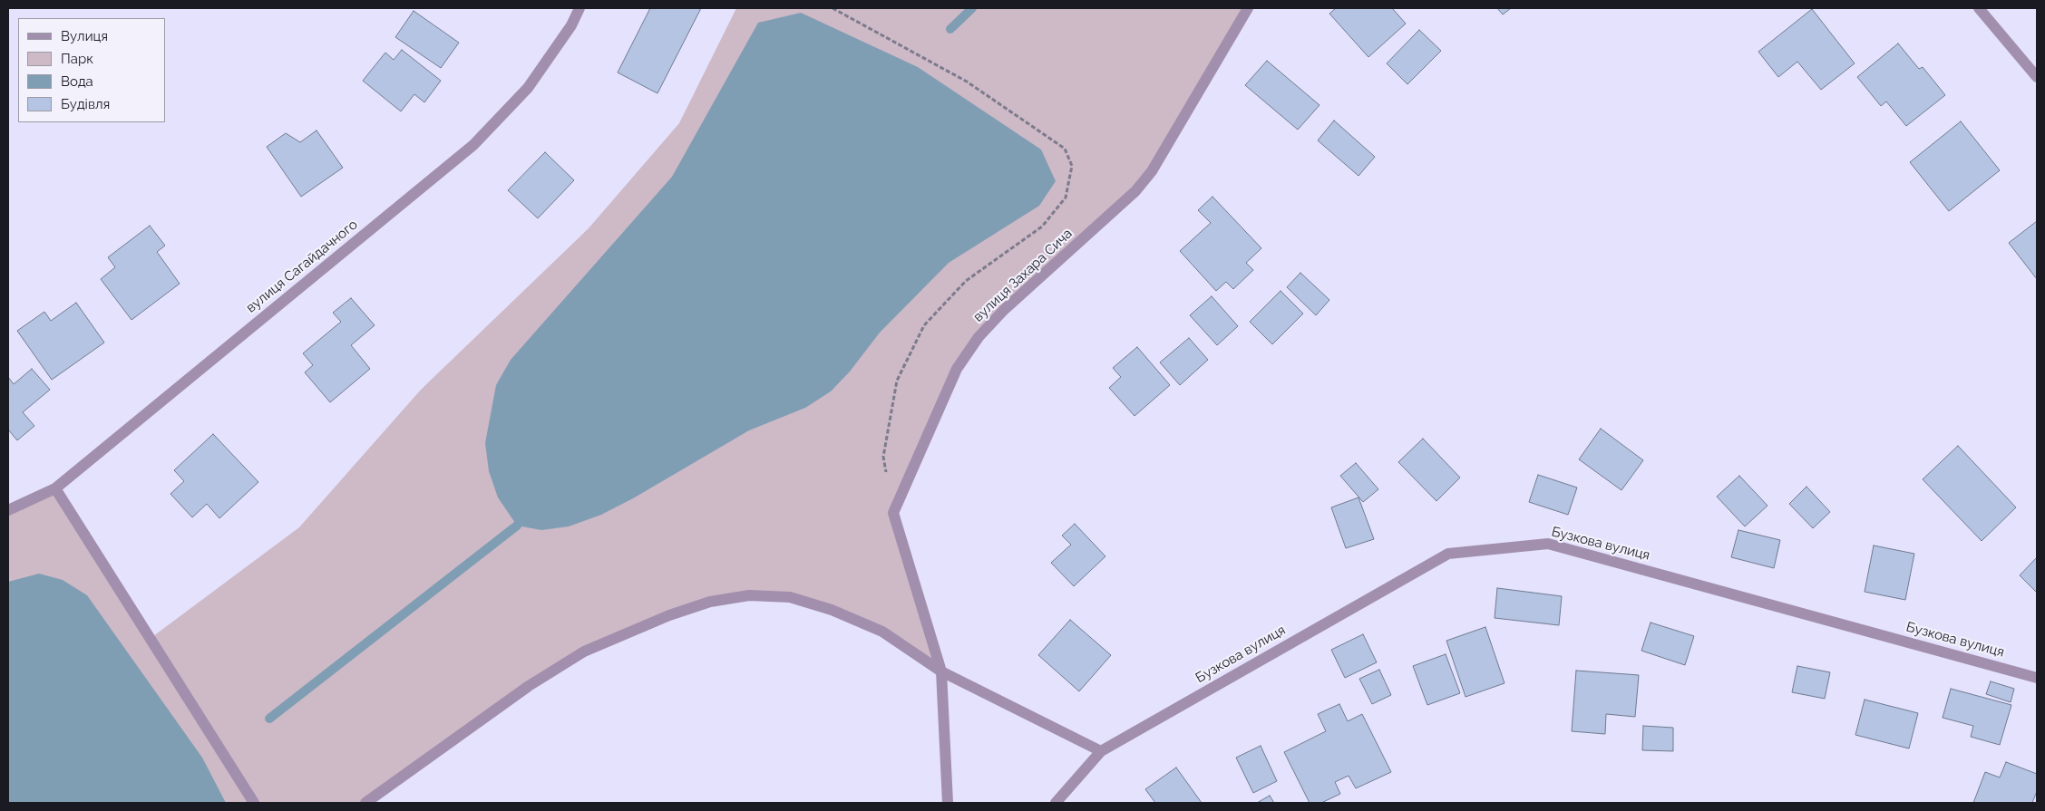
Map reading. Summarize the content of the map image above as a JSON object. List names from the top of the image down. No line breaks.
{"streets":{"street":["вулиця Сагайдачного","вулиця Захара Сича","Бузкова вулиця"]},"legend":["Вулиця","Парк","Вода","Будівля"]}
